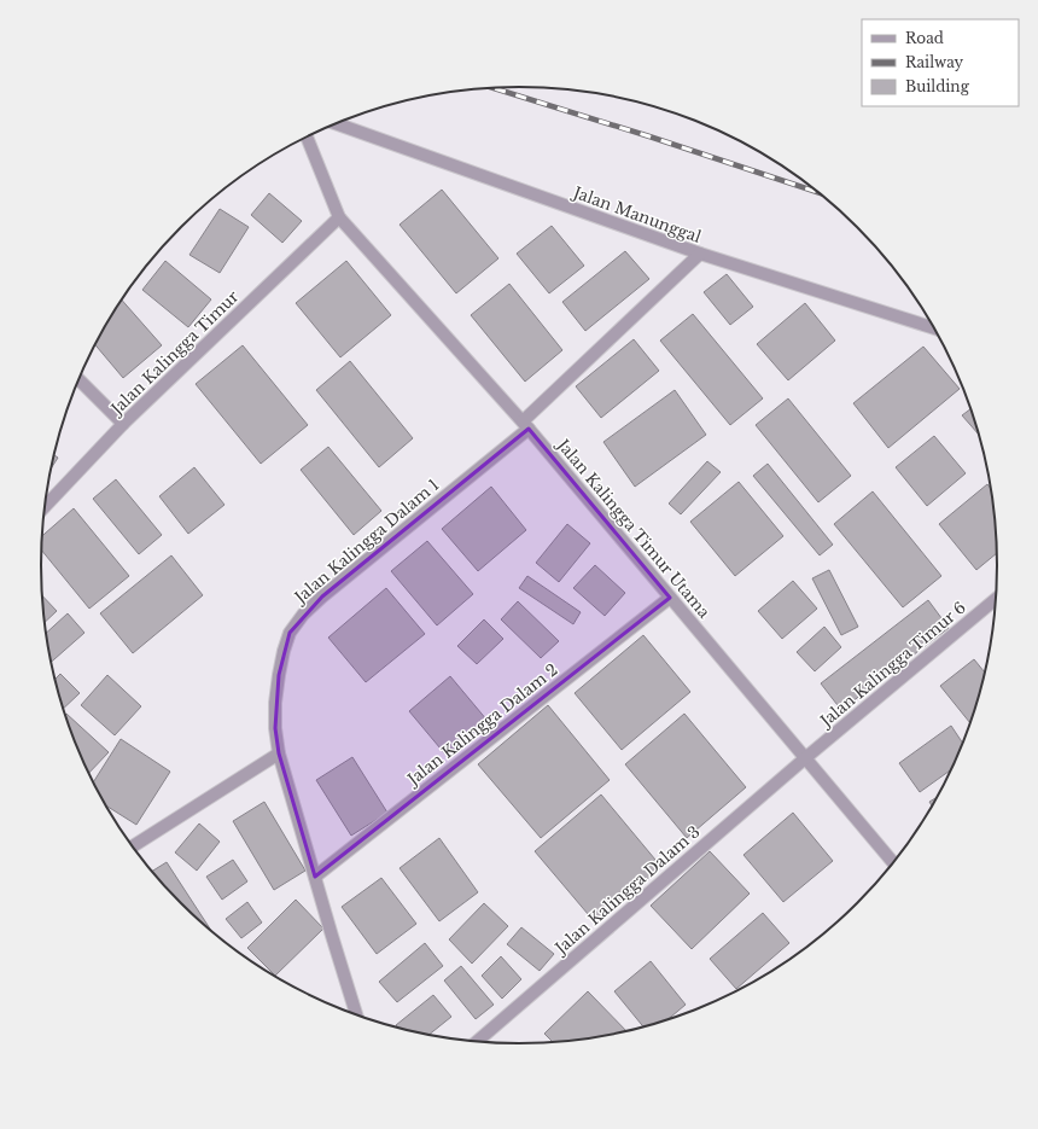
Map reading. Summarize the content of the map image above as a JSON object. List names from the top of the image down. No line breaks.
{"streets":{"street":["Jalan Manunggal","Jalan Kalingga Timur","Jalan Kalingga Timur Utama","Jalan Kalingga Dalam 1","Jalan Kalingga Timur 6","Jalan Kalingga Dalam 2","Jalan Kalingga Dalam 3"]},"crossings":[["Jalan Manunggal","Jalan Kalingga Dalam 1"],["Jalan Kalingga Timur","Jalan Kalingga Timur Utama"],["Jalan Kalingga Timur Utama","Jalan Kalingga Dalam 1"],["Jalan Kalingga Timur Utama","Jalan Kalingga Timur 6"],["Jalan Kalingga Timur Utama","Jalan Kalingga Dalam 2"],["Jalan Kalingga Timur Utama","Jalan Kalingga Dalam 3"],["Jalan Kalingga Dalam 1","Jalan Kalingga Dalam 2"],["Jalan Kalingga Timur 6","Jalan Kalingga Dalam 3"]],"legend":["Road","Railway","Building"]}
